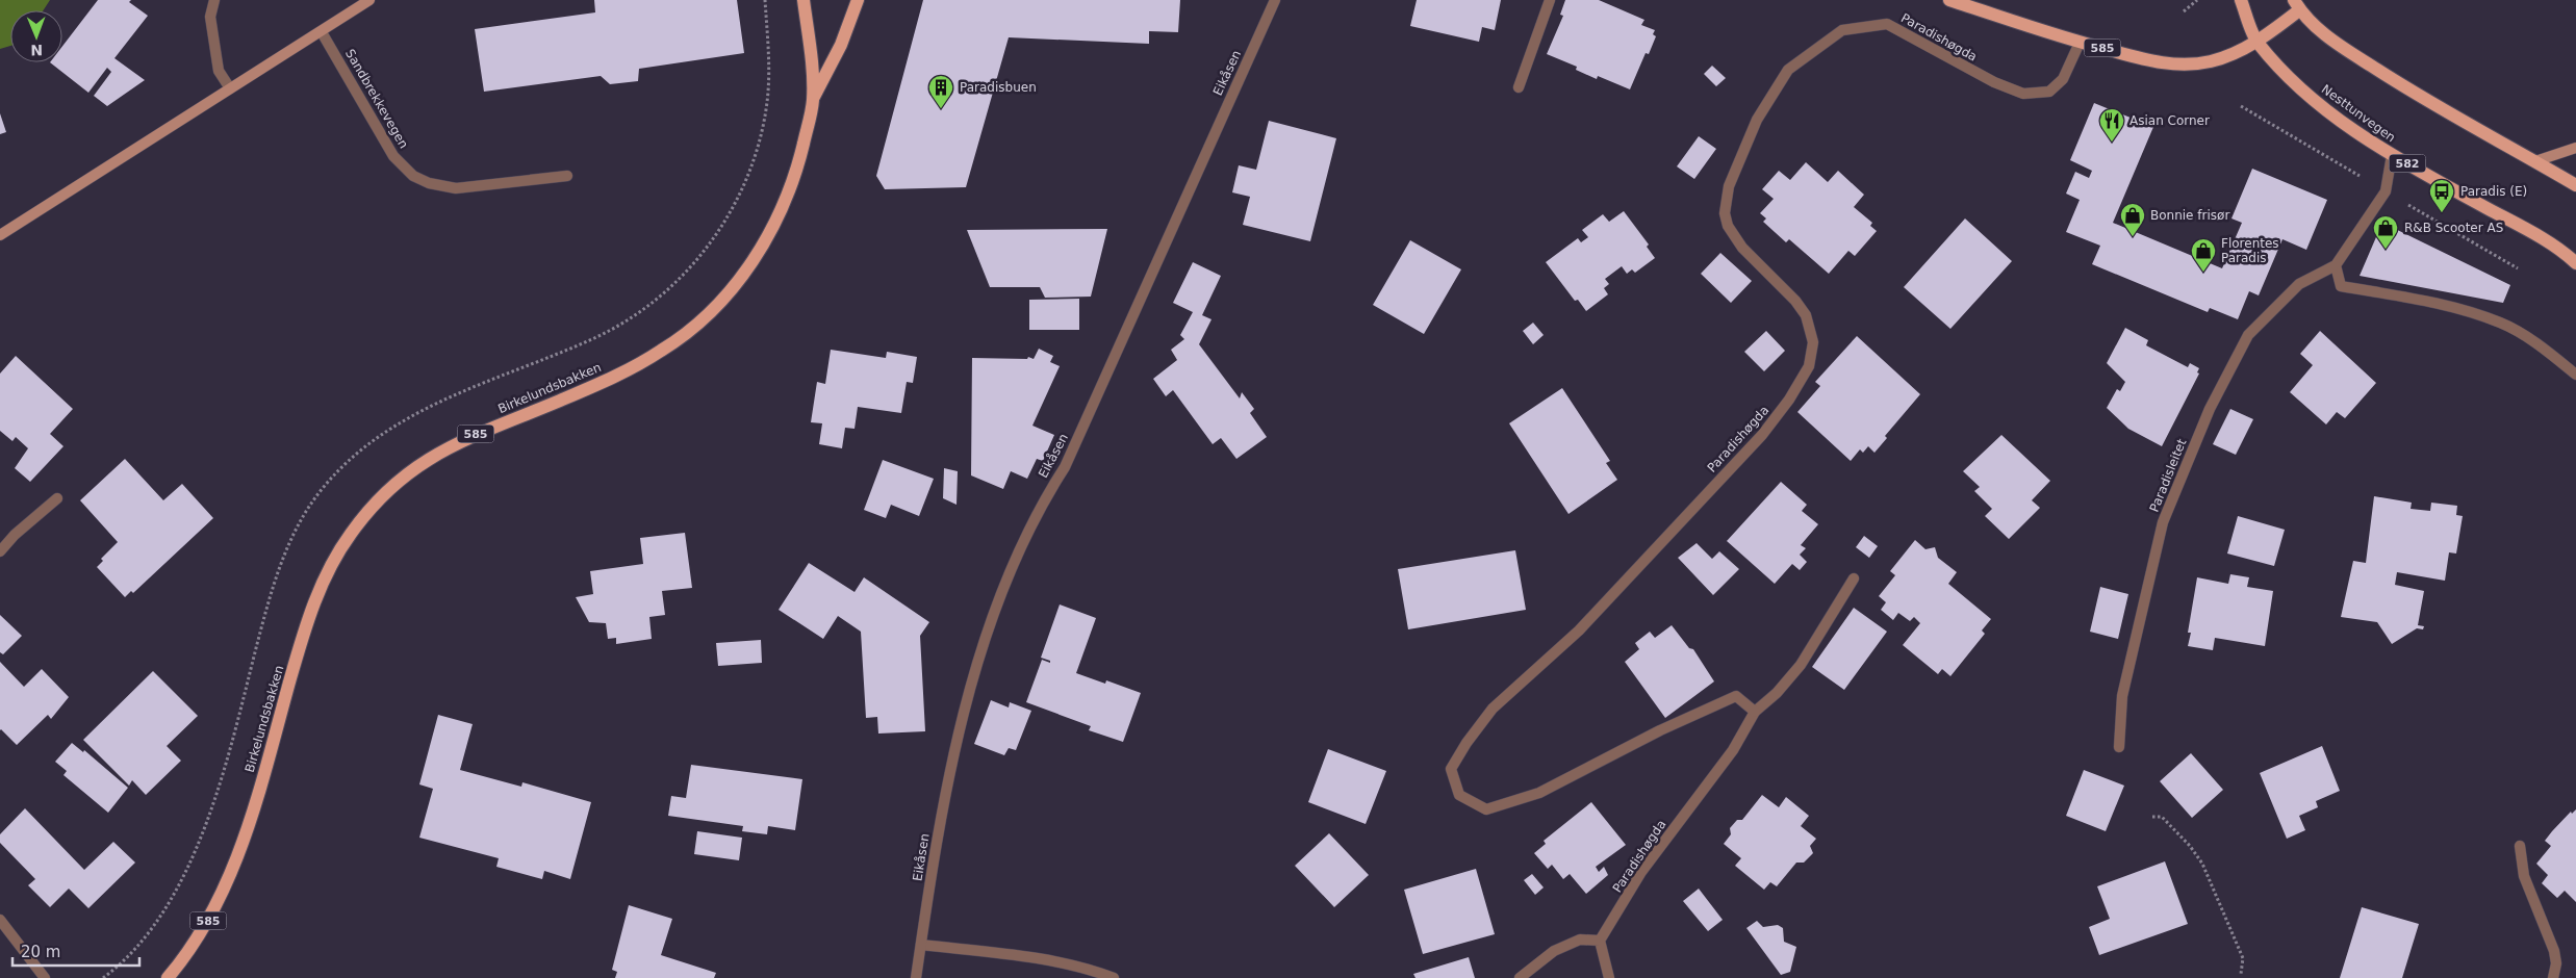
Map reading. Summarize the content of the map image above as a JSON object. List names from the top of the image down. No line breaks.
{"streets":{"main road":["585","Nesttunvegen","582","Birkelundsbakken"],"street":["Paradishøgda","Eikåsen","Sandbrekkevegen","Paradisleitet"]},"crossings":[["Paradishøgda","585"],["585","Nesttunvegen"],["Nesttunvegen","Paradisleitet"]],"places":{"building":["Paradisbuen"],"restaurant":["Asian Corner"],"bus stop":["Paradis (E)"],"shop":["Bonnie frisør","R&B Scooter AS","Florentes Paradis"]},"scale_bar":"20 m","north":"bottom"}
